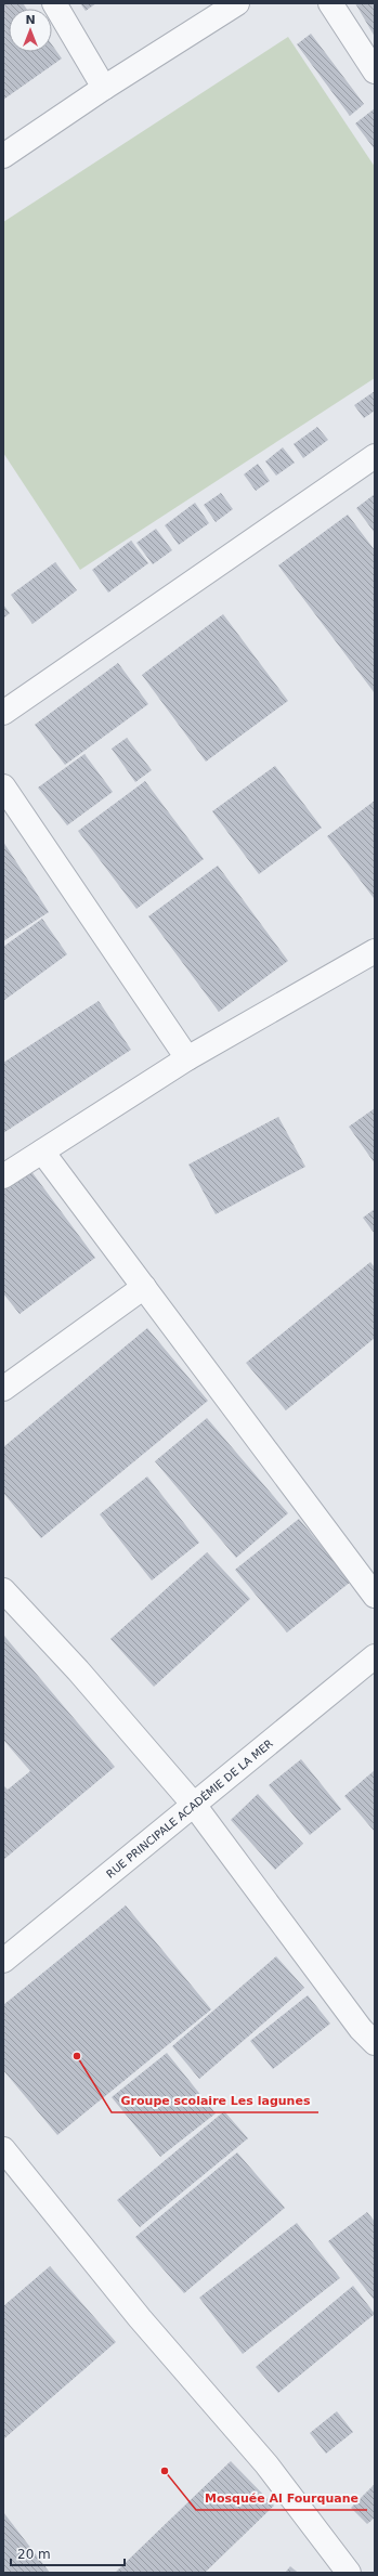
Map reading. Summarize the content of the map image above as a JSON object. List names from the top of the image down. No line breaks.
{"streets":{"street":["RUE PRINCIPALE ACADÉMIE DE LA MER"]},"places":["Groupe scolaire Les lagunes","Mosquée Al Fourquane"],"scale_bar":"20 m","north":"top"}
